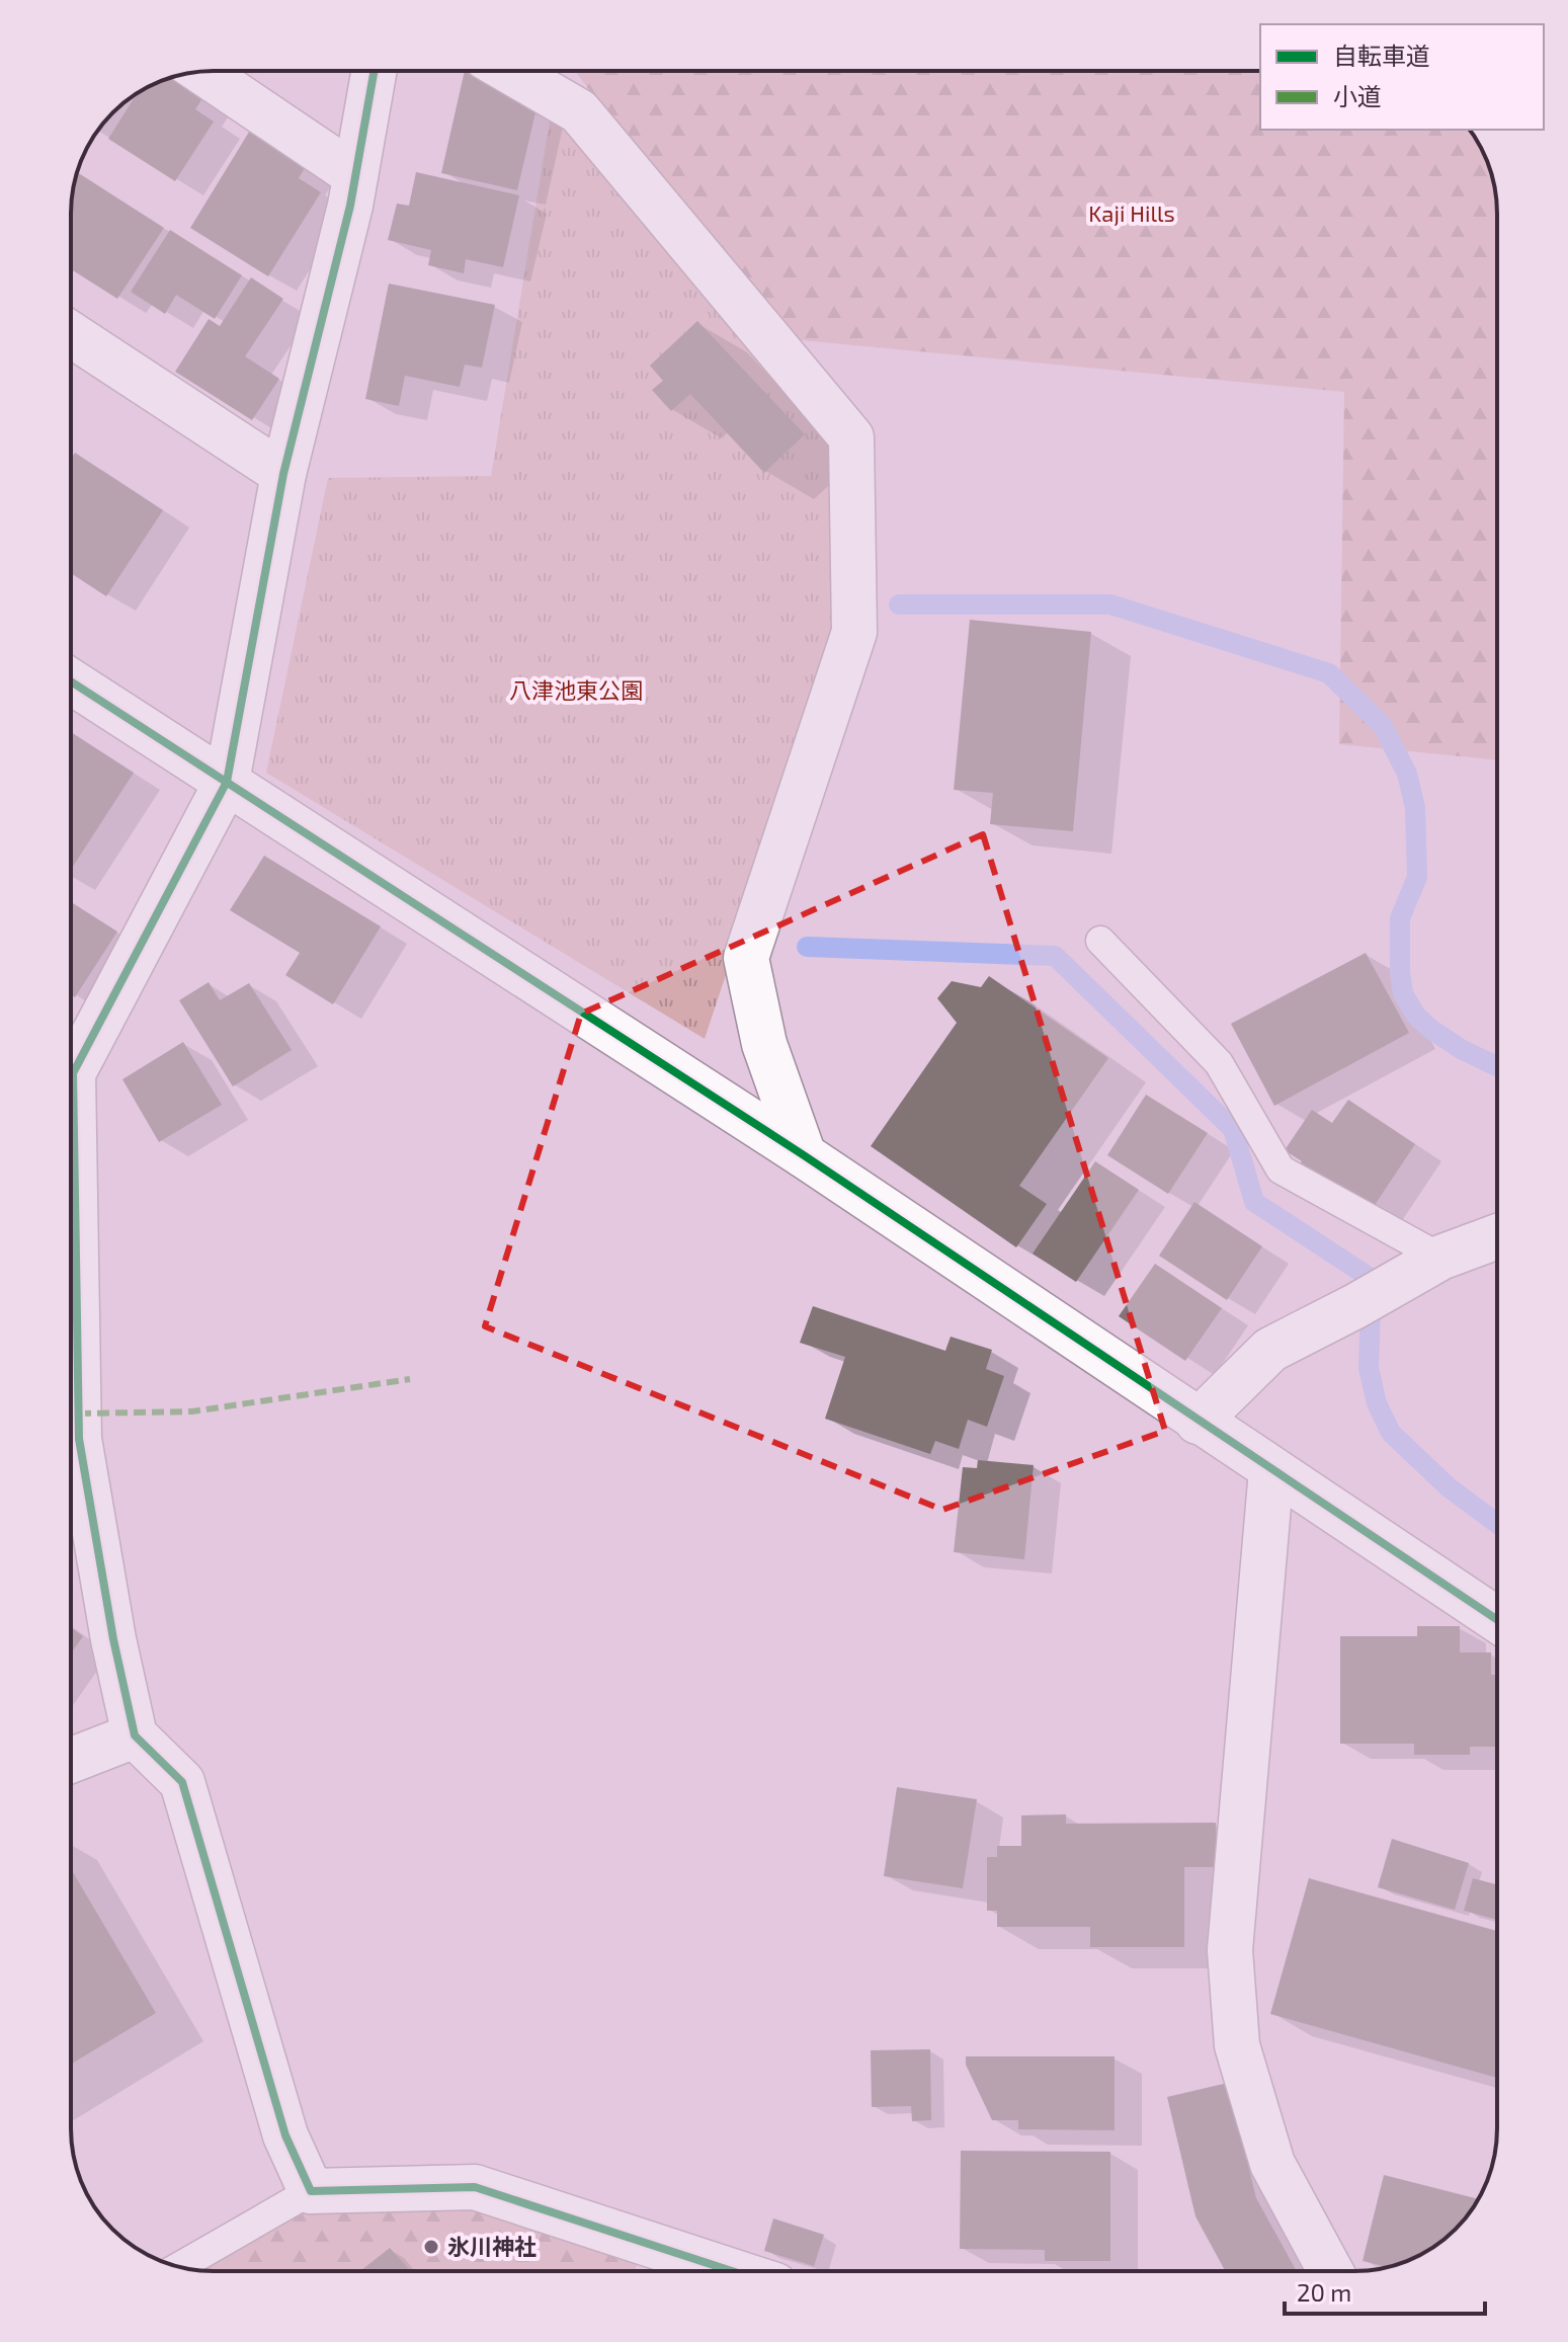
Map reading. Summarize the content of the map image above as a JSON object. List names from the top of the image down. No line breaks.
{"parks":["Kaji Hills","八津池東公園"],"places":["氷川神社"],"legend":["自転車道","小道"],"scale_bar":"20 m"}
